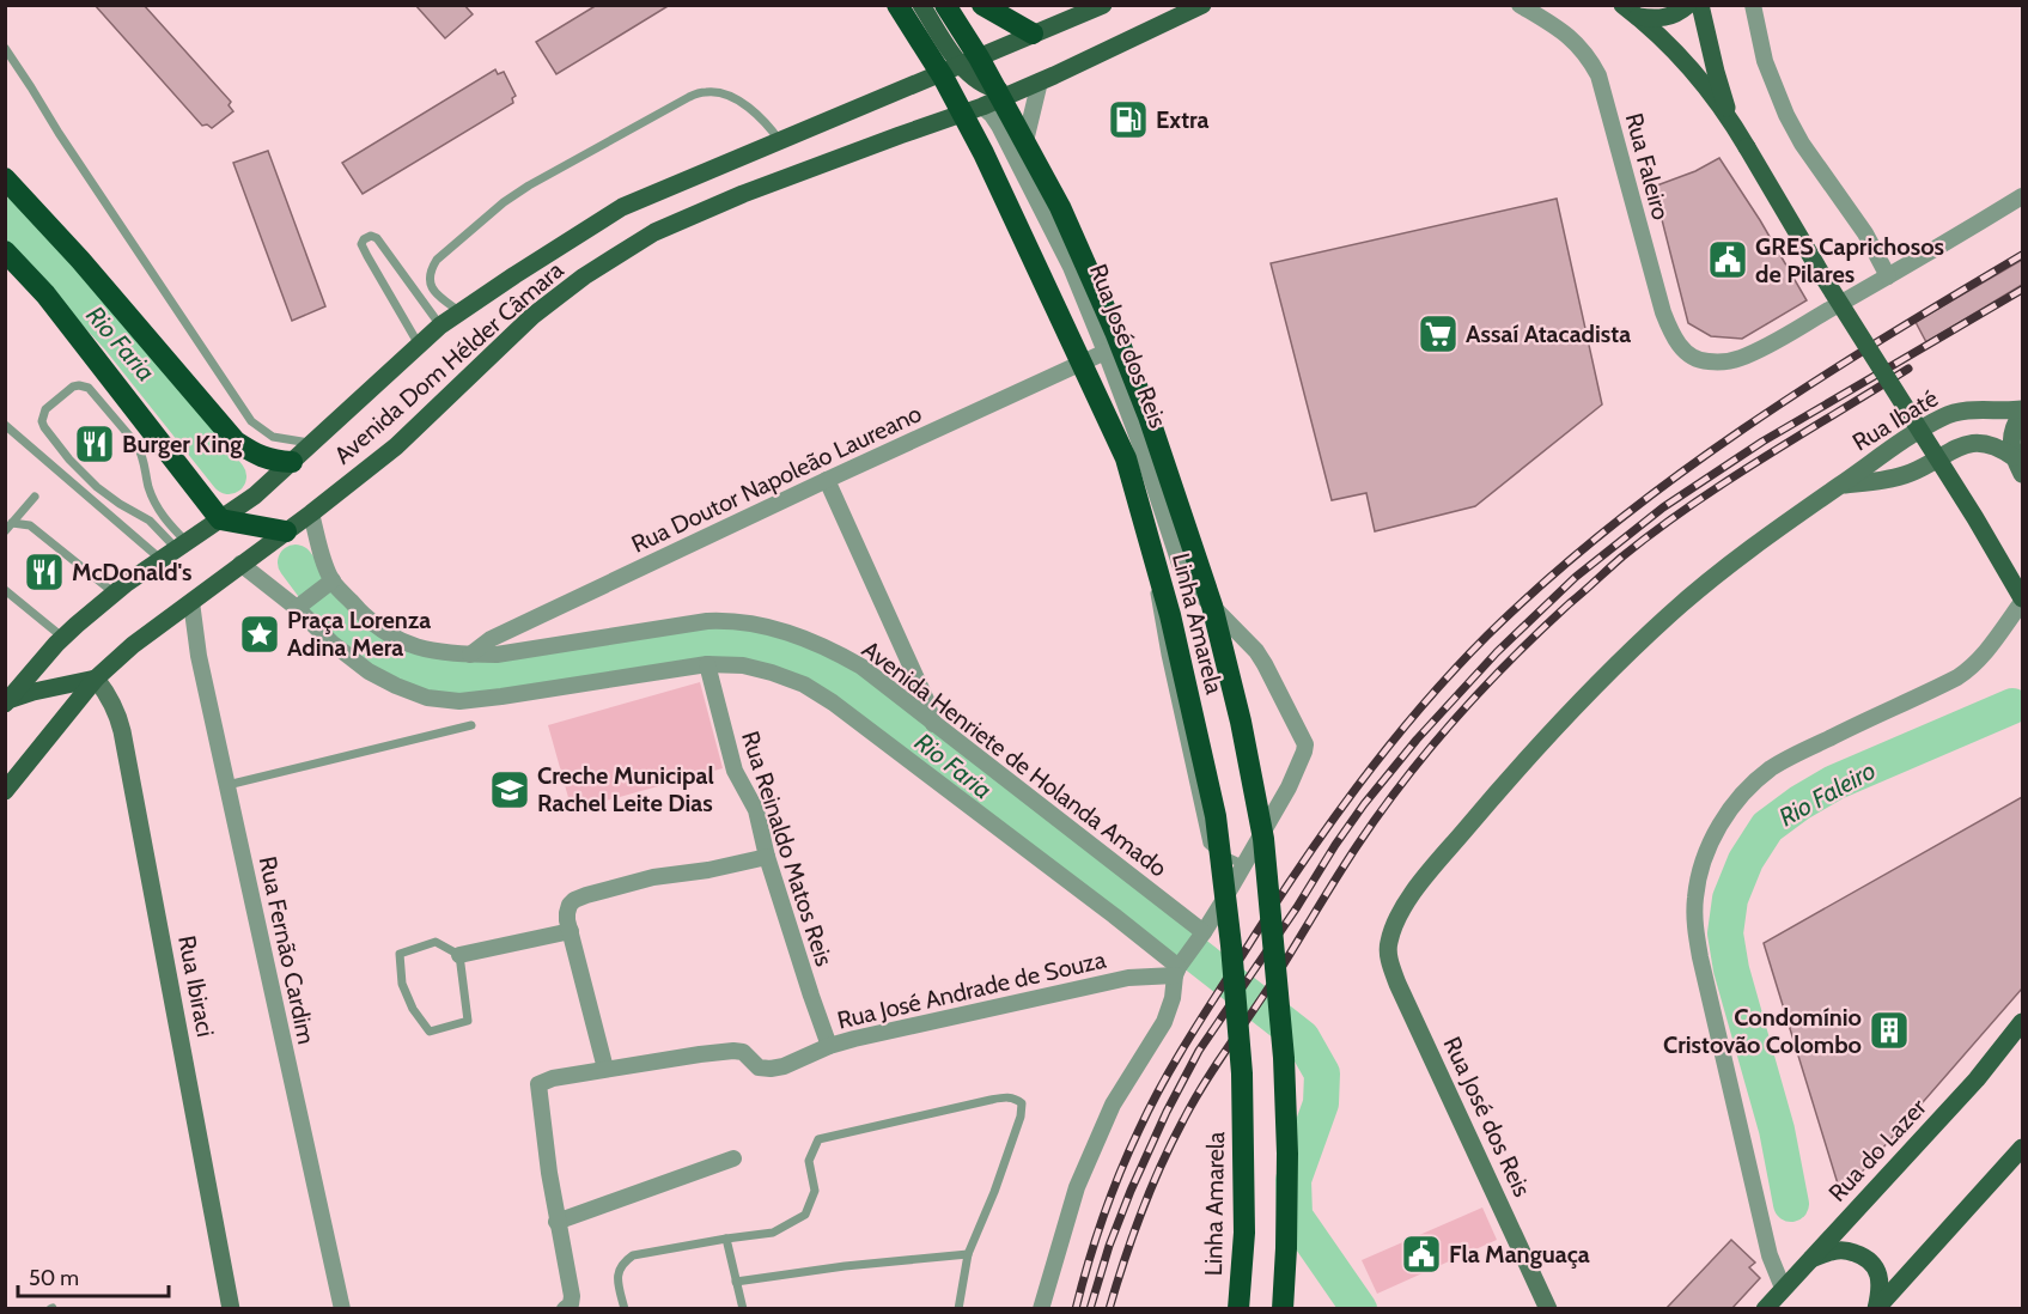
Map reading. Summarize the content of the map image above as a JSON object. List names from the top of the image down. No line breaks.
{"streets":{"highway":["Linha Amarela"],"main road":["Avenida Dom Hélder Câmara","Rua do Lazer"],"street":["Rua Faleiro","Rua José dos Reis","Rua Ibaté","Rua Doutor Napoleão Laureano","Avenida Henriete de Holanda Amado","Rua Reinaldo Matos Reis","Rua Fernão Cardim","Rua Ibiraci","Rua José Andrade de Souza"]},"crossings":[["Rua José dos Reis","Avenida Dom Hélder Câmara"],["Rua José dos Reis","Rua Ibaté"],["Rua José dos Reis","Rua Doutor Napoleão Laureano"],["Avenida Dom Hélder Câmara","Avenida Henriete de Holanda Amado"],["Avenida Dom Hélder Câmara","Rua Fernão Cardim"],["Avenida Dom Hélder Câmara","Rua Ibiraci"],["Rua Doutor Napoleão Laureano","Avenida Henriete de Holanda Amado"],["Rua Reinaldo Matos Reis","Rua José Andrade de Souza"]],"water":["Rio Faria","Rio Faleiro"],"places":{"fuel station":["Extra"],"public building":["GRES Caprichosos de Pilares","Fla Manguaça"],"supermarket":["Assaí Atacadista"],"restaurant":["Burger King","McDonald's"],"place":["Praça Lorenza Adina Mera"],"school or university":["Creche Municipal Rachel Leite Dias"],"building":["Condomínio Cristovão Colombo"]},"scale_bar":"50 m"}
